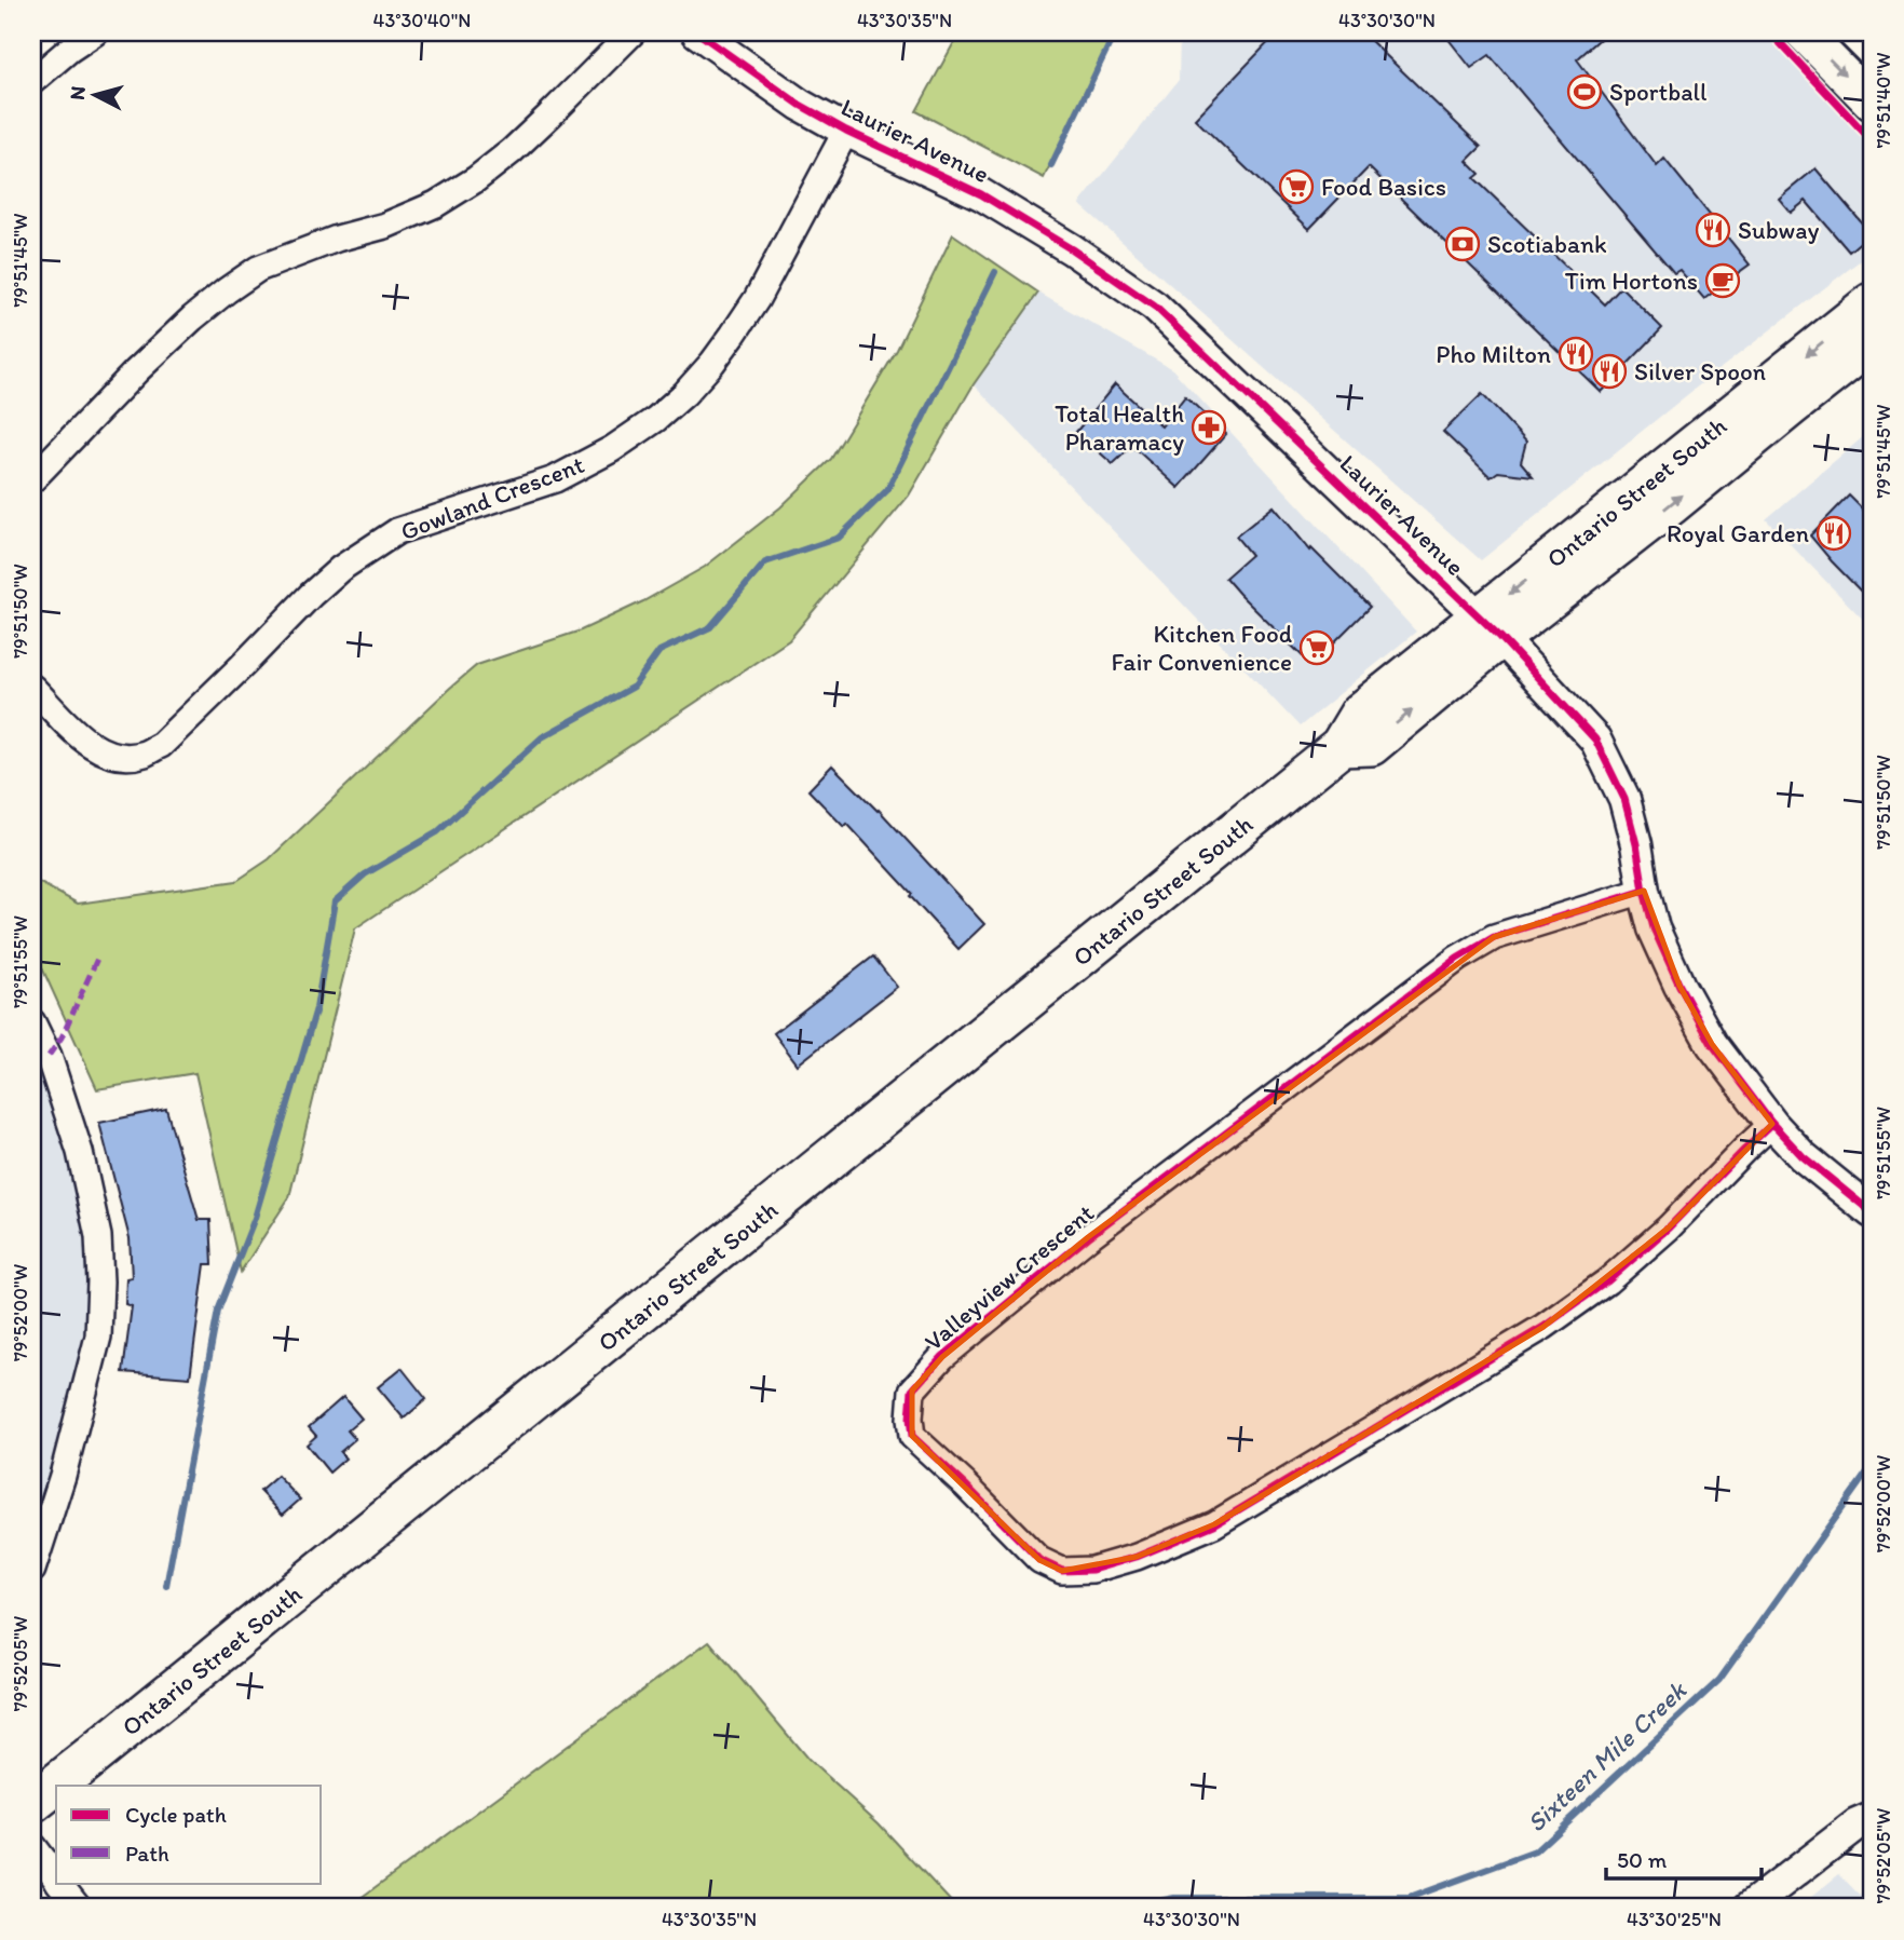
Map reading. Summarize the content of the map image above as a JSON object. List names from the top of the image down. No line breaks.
{"streets":{"main road":["Ontario Street South"],"street":["Laurier Avenue","Gowland Crescent","Valleyview Crescent"]},"crossings":[["Laurier Avenue","Ontario Street South"],["Laurier Avenue","Gowland Crescent"],["Laurier Avenue","Valleyview Crescent"]],"water":["Sixteen Mile Creek"],"places":{"sports":["Sportball"],"supermarket":["Food Basics","Kitchen Food Fair Convenience"],"restaurant":["Subway","Pho Milton","Silver Spoon","Royal Garden"],"bank":["Scotiabank"],"cafe":["Tim Hortons"],"pharmacy":["Total Health Pharamacy"]},"legend":["Cycle path","Path"],"scale_bar":"50 m","north":"left","coordinates":["43°30'40\"N","43°30'35\"N","43°30'30\"N","79°51'40\"W","79°51'45\"W","79°51'50\"W","79°51'55\"W","79°52'00\"W","79°52'05\"W","43°30'25\"N"]}
